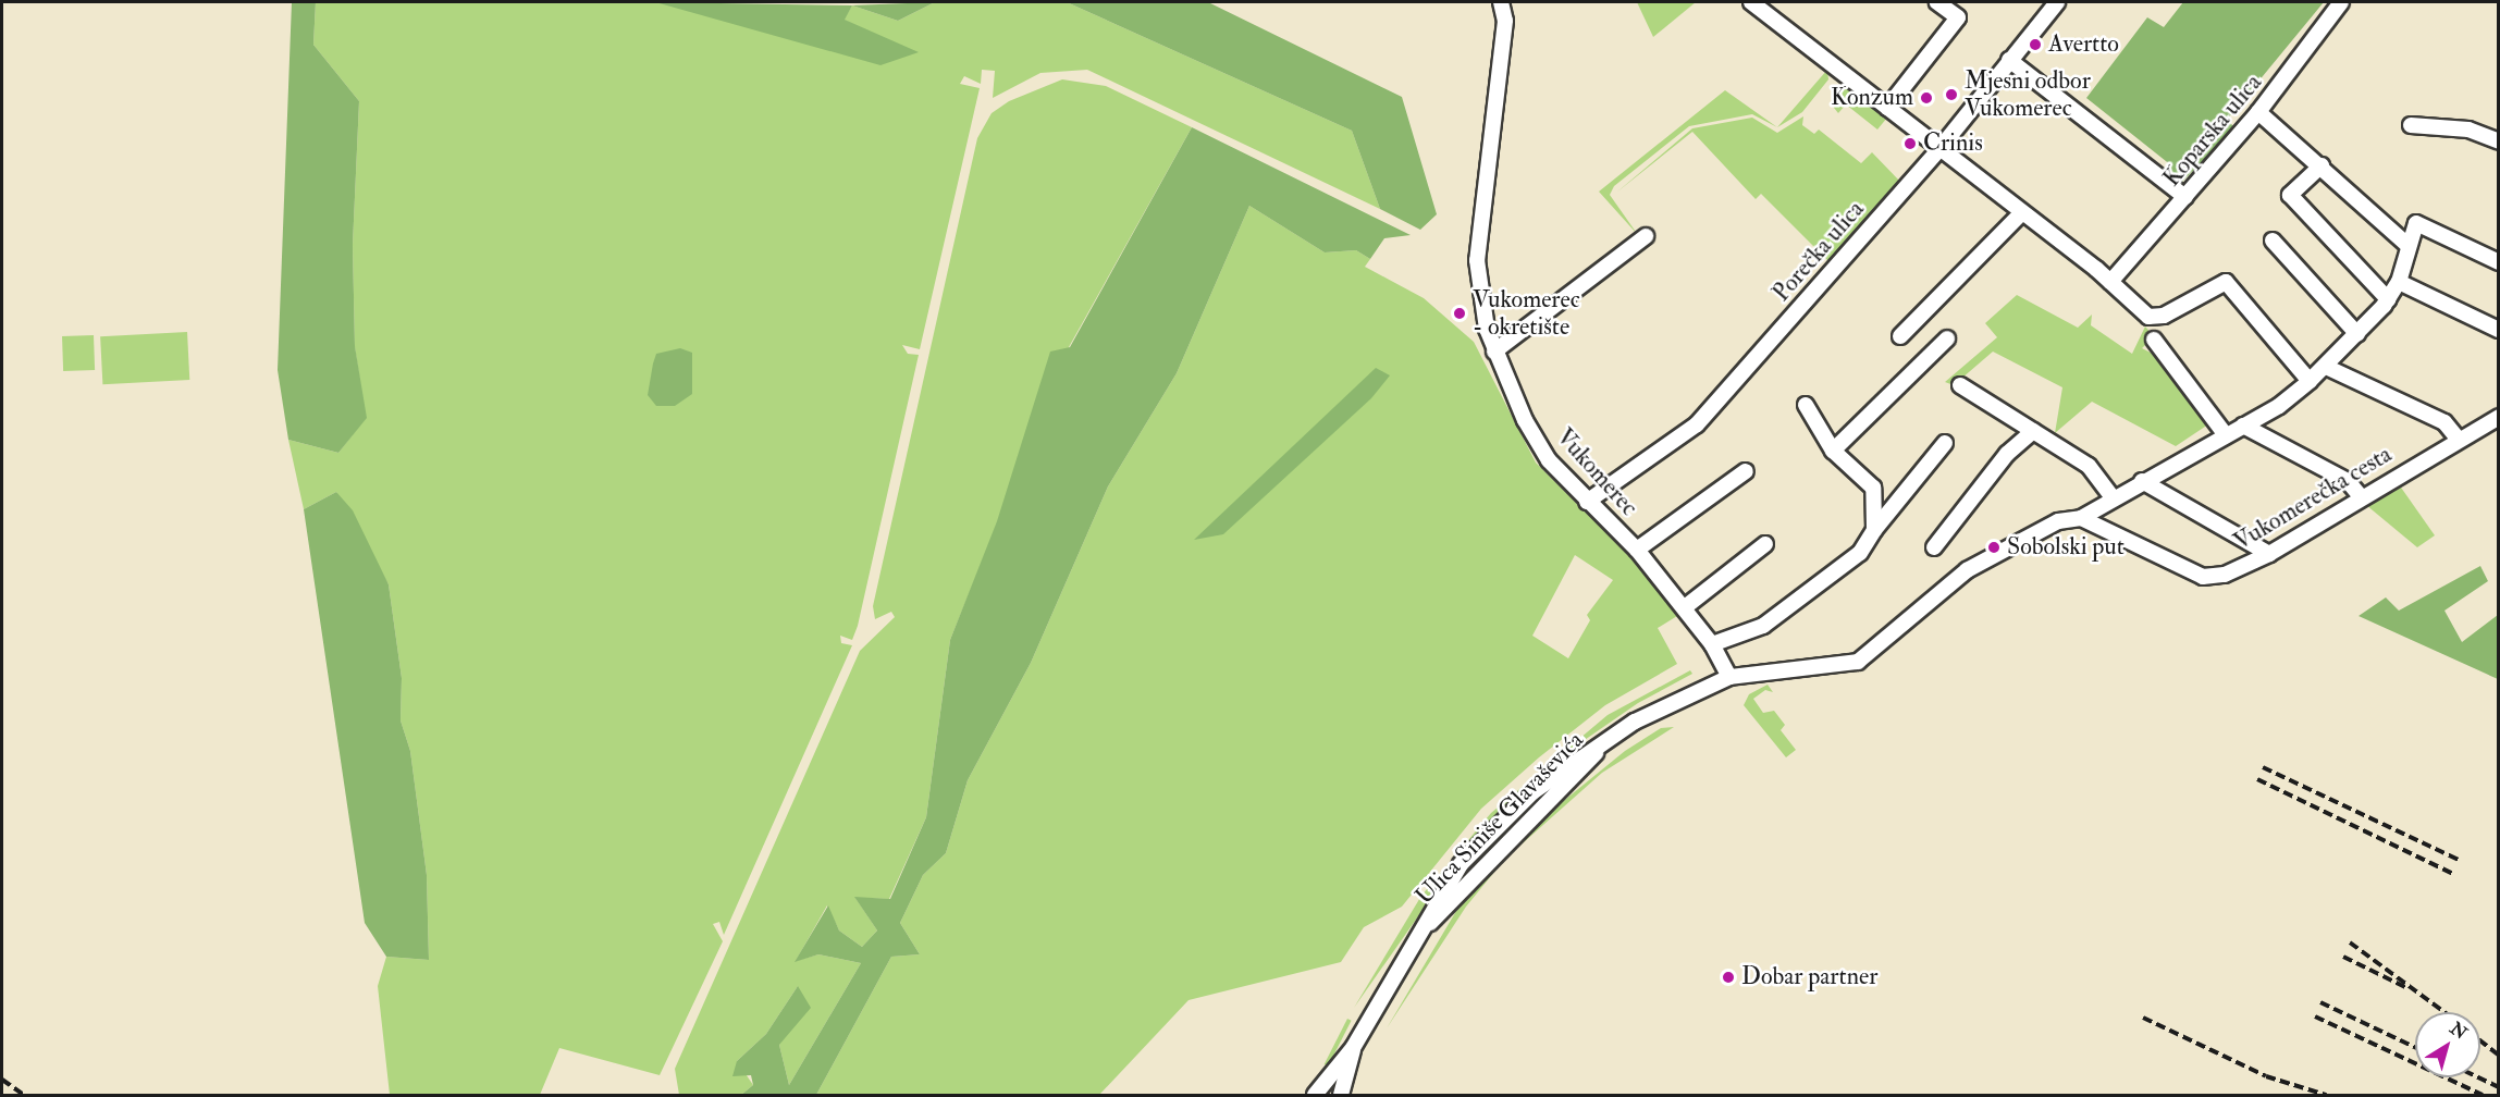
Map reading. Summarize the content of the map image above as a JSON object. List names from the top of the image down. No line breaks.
{"streets":{"street":["Koparska ulica","Porečka ulica","Vukomerec","Vukomerečka cesta","Ulica Siniše Glavaševića"]},"crossings":[["Porečka ulica","Vukomerec"],["Vukomerec","Ulica Siniše Glavaševića"]],"places":["Avertto","Mjesni odbor Vukomerec","Konzum","Crinis","Vukomerec - okretište","Sobolski put","Dobar partner"],"north":"top right"}
